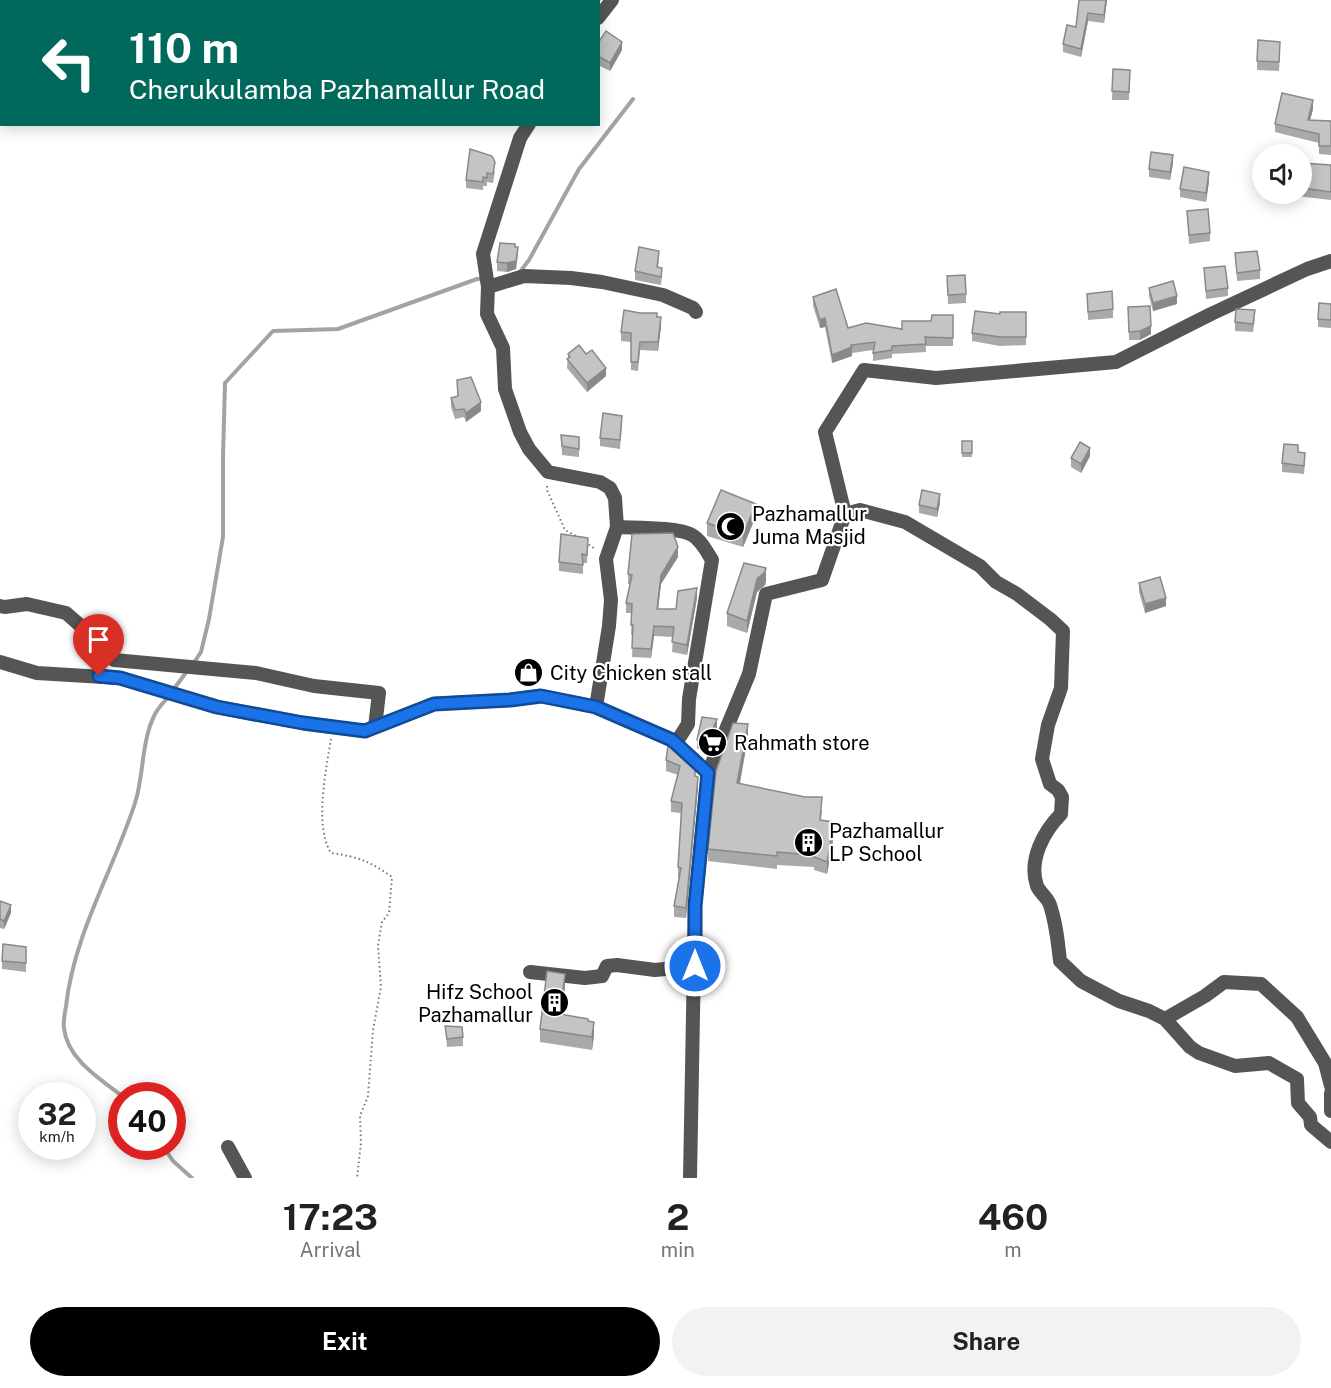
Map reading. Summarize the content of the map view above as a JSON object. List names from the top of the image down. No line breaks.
{"places":{"mosque":["Pazhamallur Juma Masjid"],"shop":["City Chicken stall"],"supermarket":["Rahmath store"],"building":["Pazhamallur LP School","Hifz School Pazhamallur"]},"page":{"turn":["110 m","Cherukulamba Pazhamallur Road"],"speed":"32 km/h","limit":"40","eta":["17:23","Arrival","2","min","460","m"],"buttons":["Exit","Share"]}}
